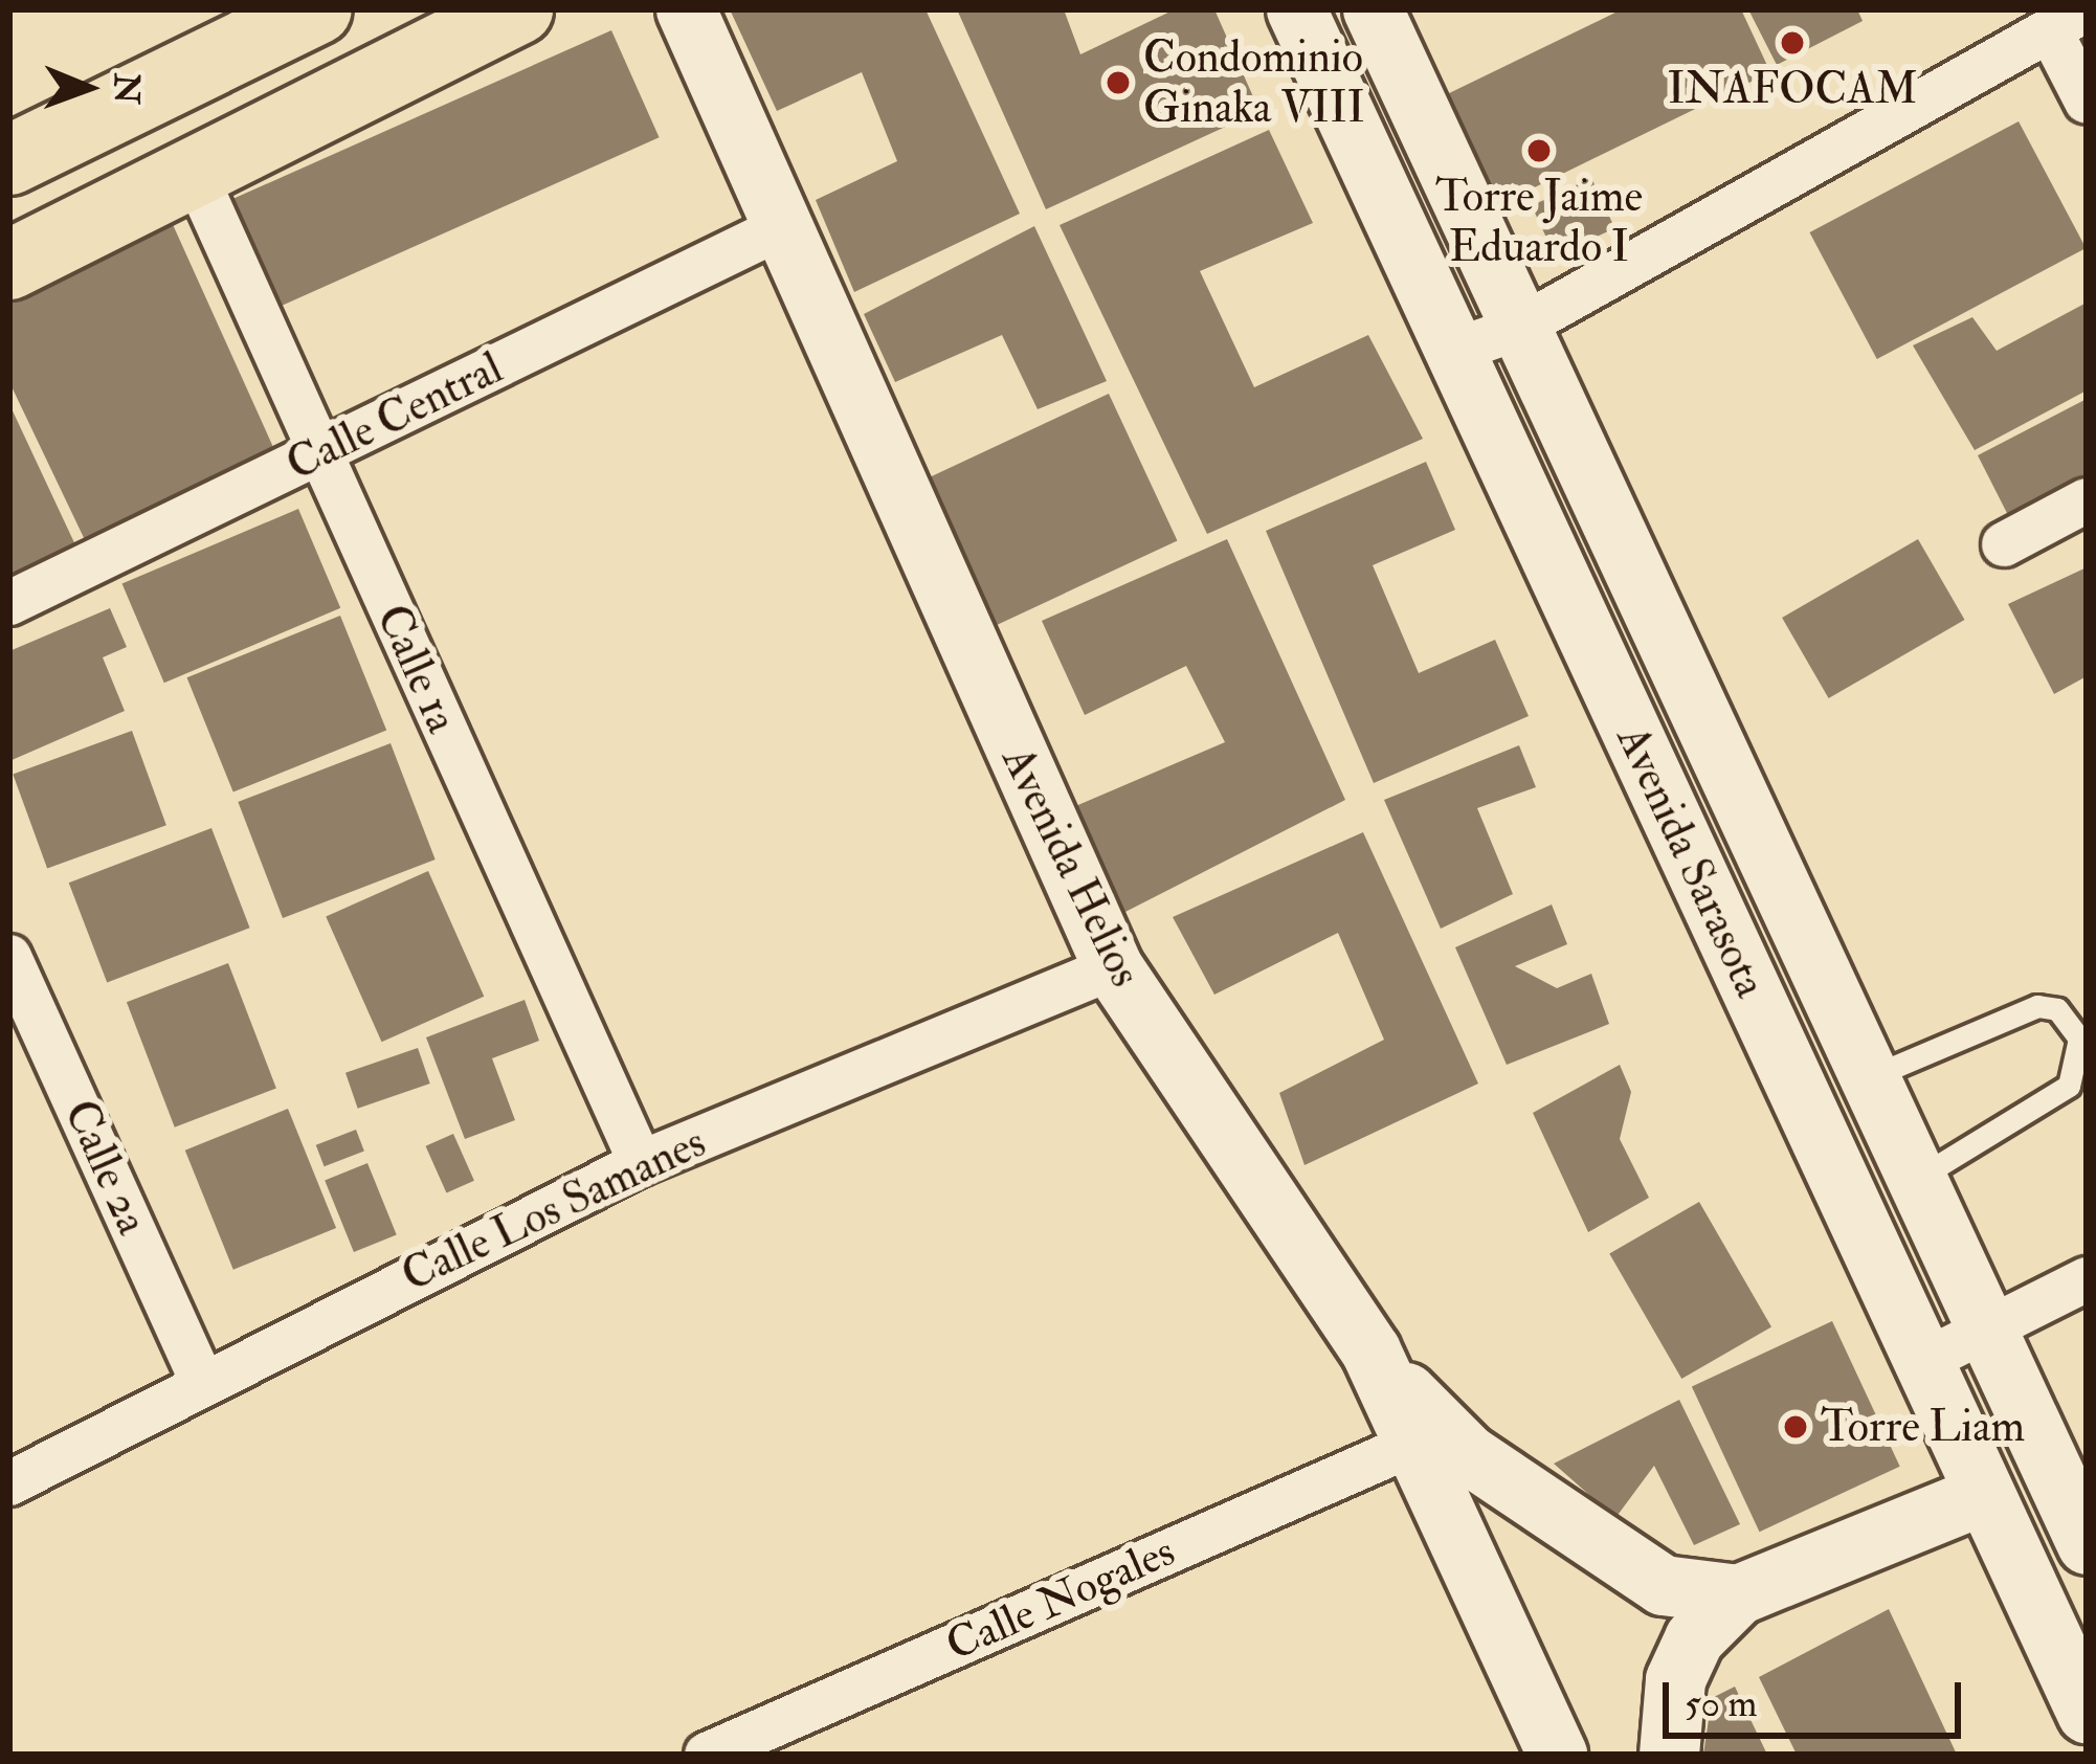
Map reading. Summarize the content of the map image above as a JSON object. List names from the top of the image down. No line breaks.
{"streets":{"main road":["Avenida Sarasota","Avenida Helios"],"street":["Calle Central","Calle 1a","Calle 2a","Calle Los Samanes","Calle Nogales"]},"crossings":[["Calle Central","Calle 1a"],["Calle Central","Avenida Helios"],["Calle 1a","Calle Los Samanes"],["Avenida Helios","Calle Los Samanes"],["Avenida Helios","Calle Nogales"],["Calle 2a","Calle Los Samanes"]],"places":["INAFOCAM","Condominio Ginaka VIII","Torre Jaime Eduardo I","Torre Liam"],"scale_bar":"50 m","north":"right"}
